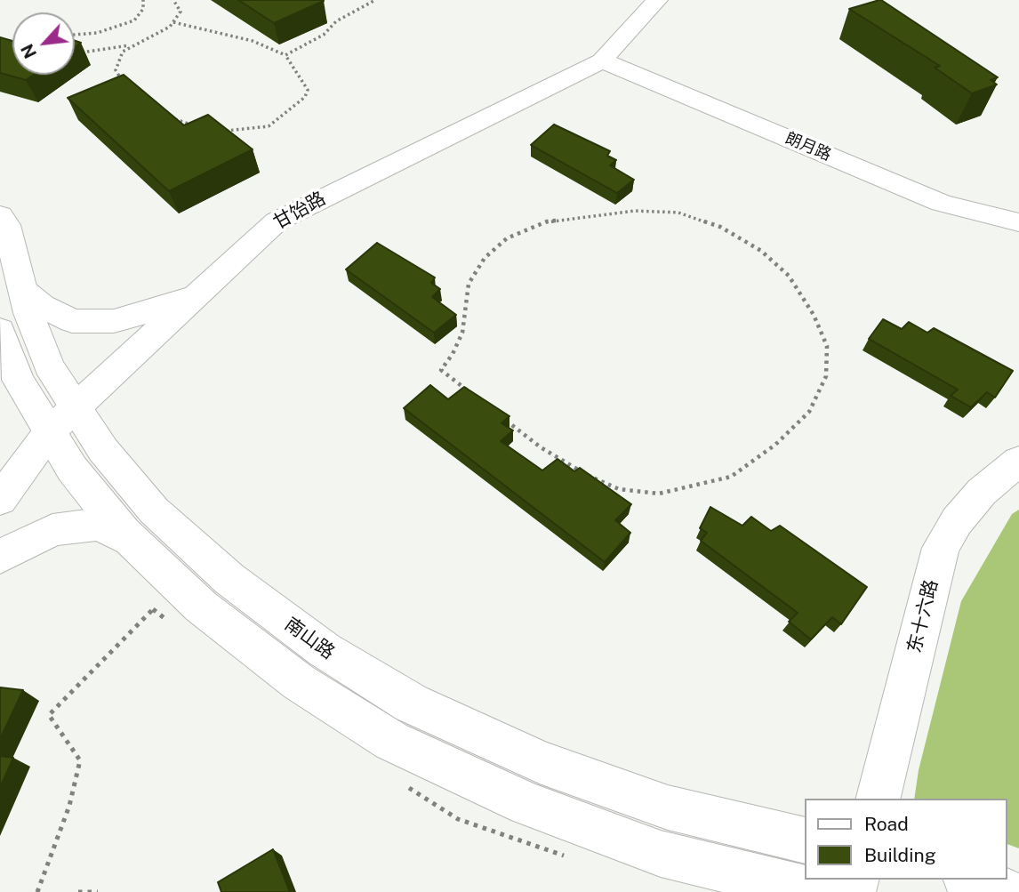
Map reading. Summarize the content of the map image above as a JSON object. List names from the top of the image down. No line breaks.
{"streets":{"street":["朗月路","甘饴路","东十六路","南山路"]},"crossings":[["朗月路","甘饴路"],["甘饴路","南山路"]],"legend":["Road","Building"],"north":"bottom left"}
